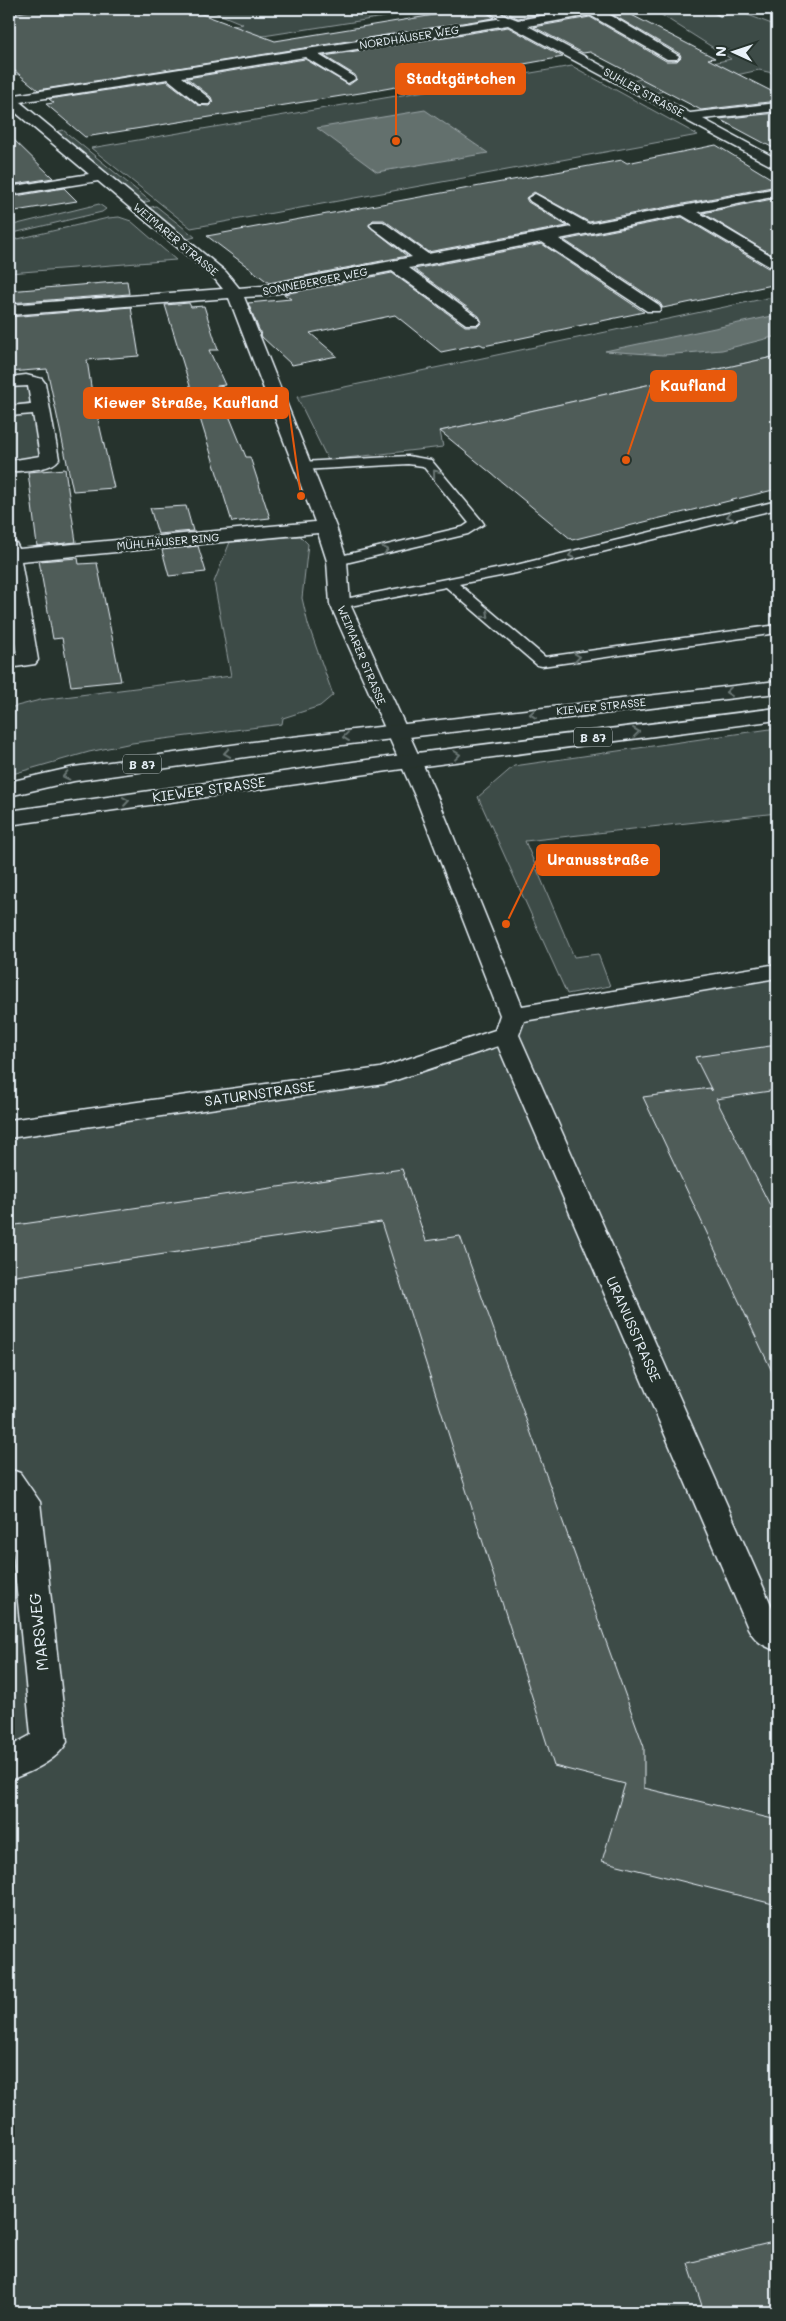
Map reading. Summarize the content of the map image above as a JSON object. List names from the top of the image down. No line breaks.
{"streets":{"street":["NORDHÄUSER WEG","SUHLER STRASSE","WEIMARER STRASSE","SONNEBERGER WEG","MÜHLHÄUSER RING","KIEWER STRASSE","B 87","SATURNSTRASSE","URANUSSTRASSE","MARSWEG"]},"crossings":[["NORDHÄUSER WEG","SUHLER STRASSE"],["NORDHÄUSER WEG","WEIMARER STRASSE"],["WEIMARER STRASSE","SONNEBERGER WEG"],["WEIMARER STRASSE","MÜHLHÄUSER RING"],["WEIMARER STRASSE","KIEWER STRASSE"],["KIEWER STRASSE","URANUSSTRASSE"],["SATURNSTRASSE","URANUSSTRASSE"]],"places":["Stadtgärtchen","Kaufland","Kiewer Straße, Kaufland","Uranusstraße"],"north":"left"}
